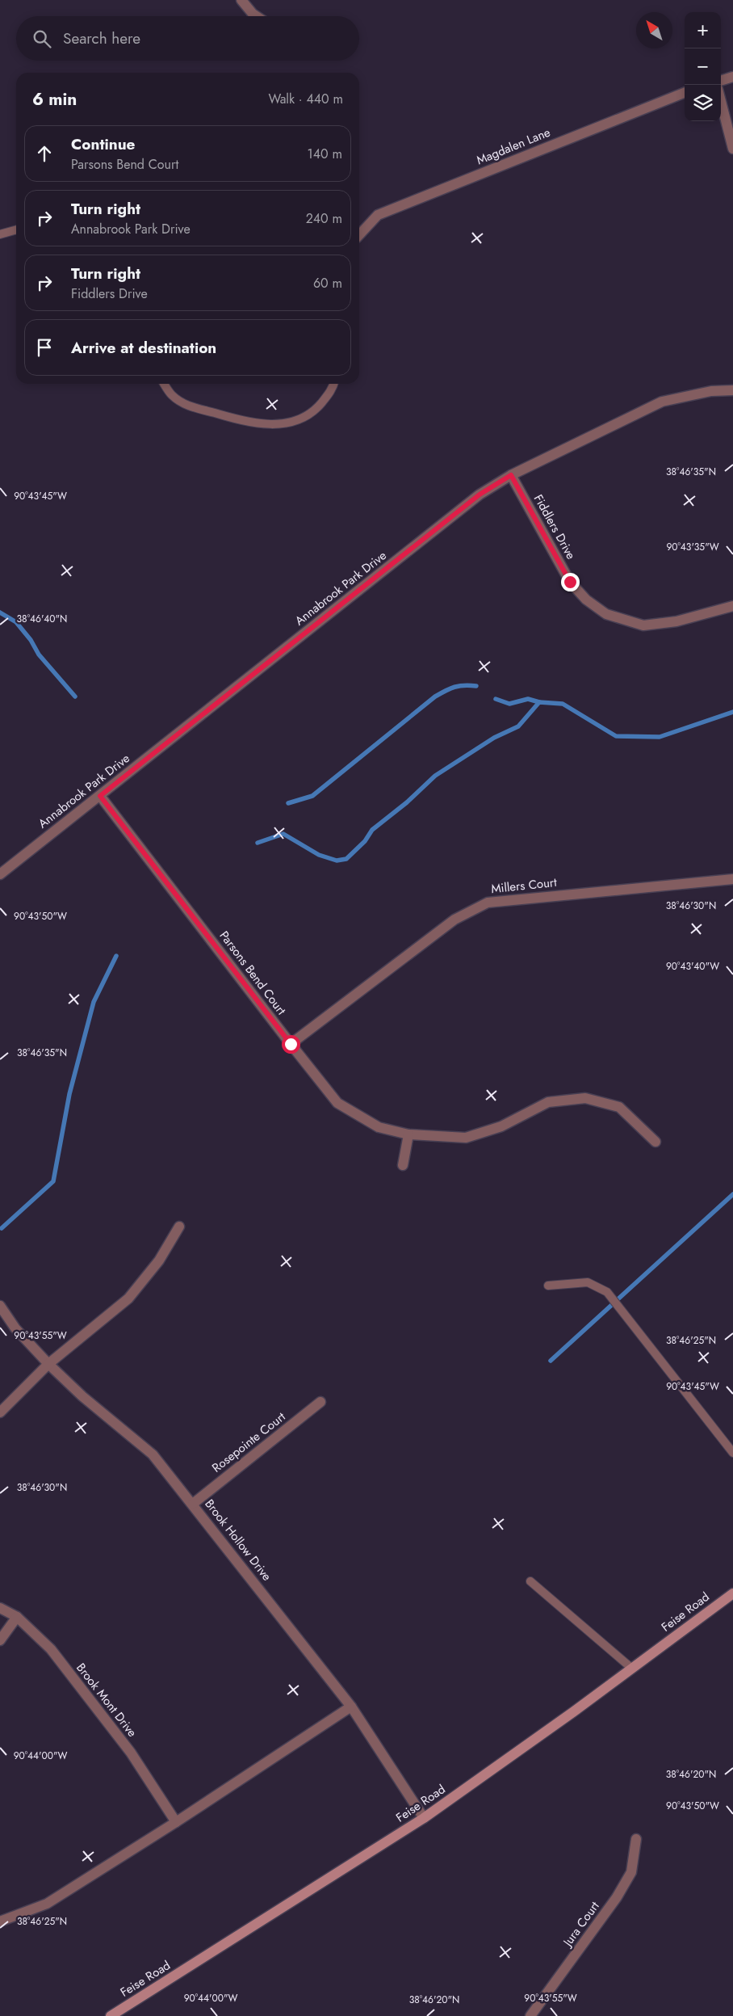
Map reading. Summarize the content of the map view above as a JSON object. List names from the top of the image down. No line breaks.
{"streets":{"main road":["Feise Road"],"street":["Magdalen Lane","Fiddlers Drive","Annabrook Park Drive","Millers Court","Parsons Bend Court","Rosepointe Court","Brook Hollow Drive","Brook Mont Drive","Jura Court"]},"crossings":[["Fiddlers Drive","Annabrook Park Drive"],["Annabrook Park Drive","Parsons Bend Court"],["Millers Court","Parsons Bend Court"],["Rosepointe Court","Brook Hollow Drive"],["Brook Hollow Drive","Feise Road"]],"north":"top left","page":{"map_buttons":["+","−"],"search":"Search here","heading":["6 min","Walk · 440 m"],"list":[["Continue","Parsons Bend Court","140 m"],["Turn right","Annabrook Park Drive","240 m"],["Turn right","Fiddlers Drive","60 m"],"Arrive at destination"]},"coordinates":["38°46'35\"N","90°43'45\"W","90°43'35\"W","38°46'40\"N","38°46'30\"N","90°43'50\"W","90°43'40\"W","90°43'55\"W","38°46'25\"N","90°44'00\"W","38°46'20\"N"]}
